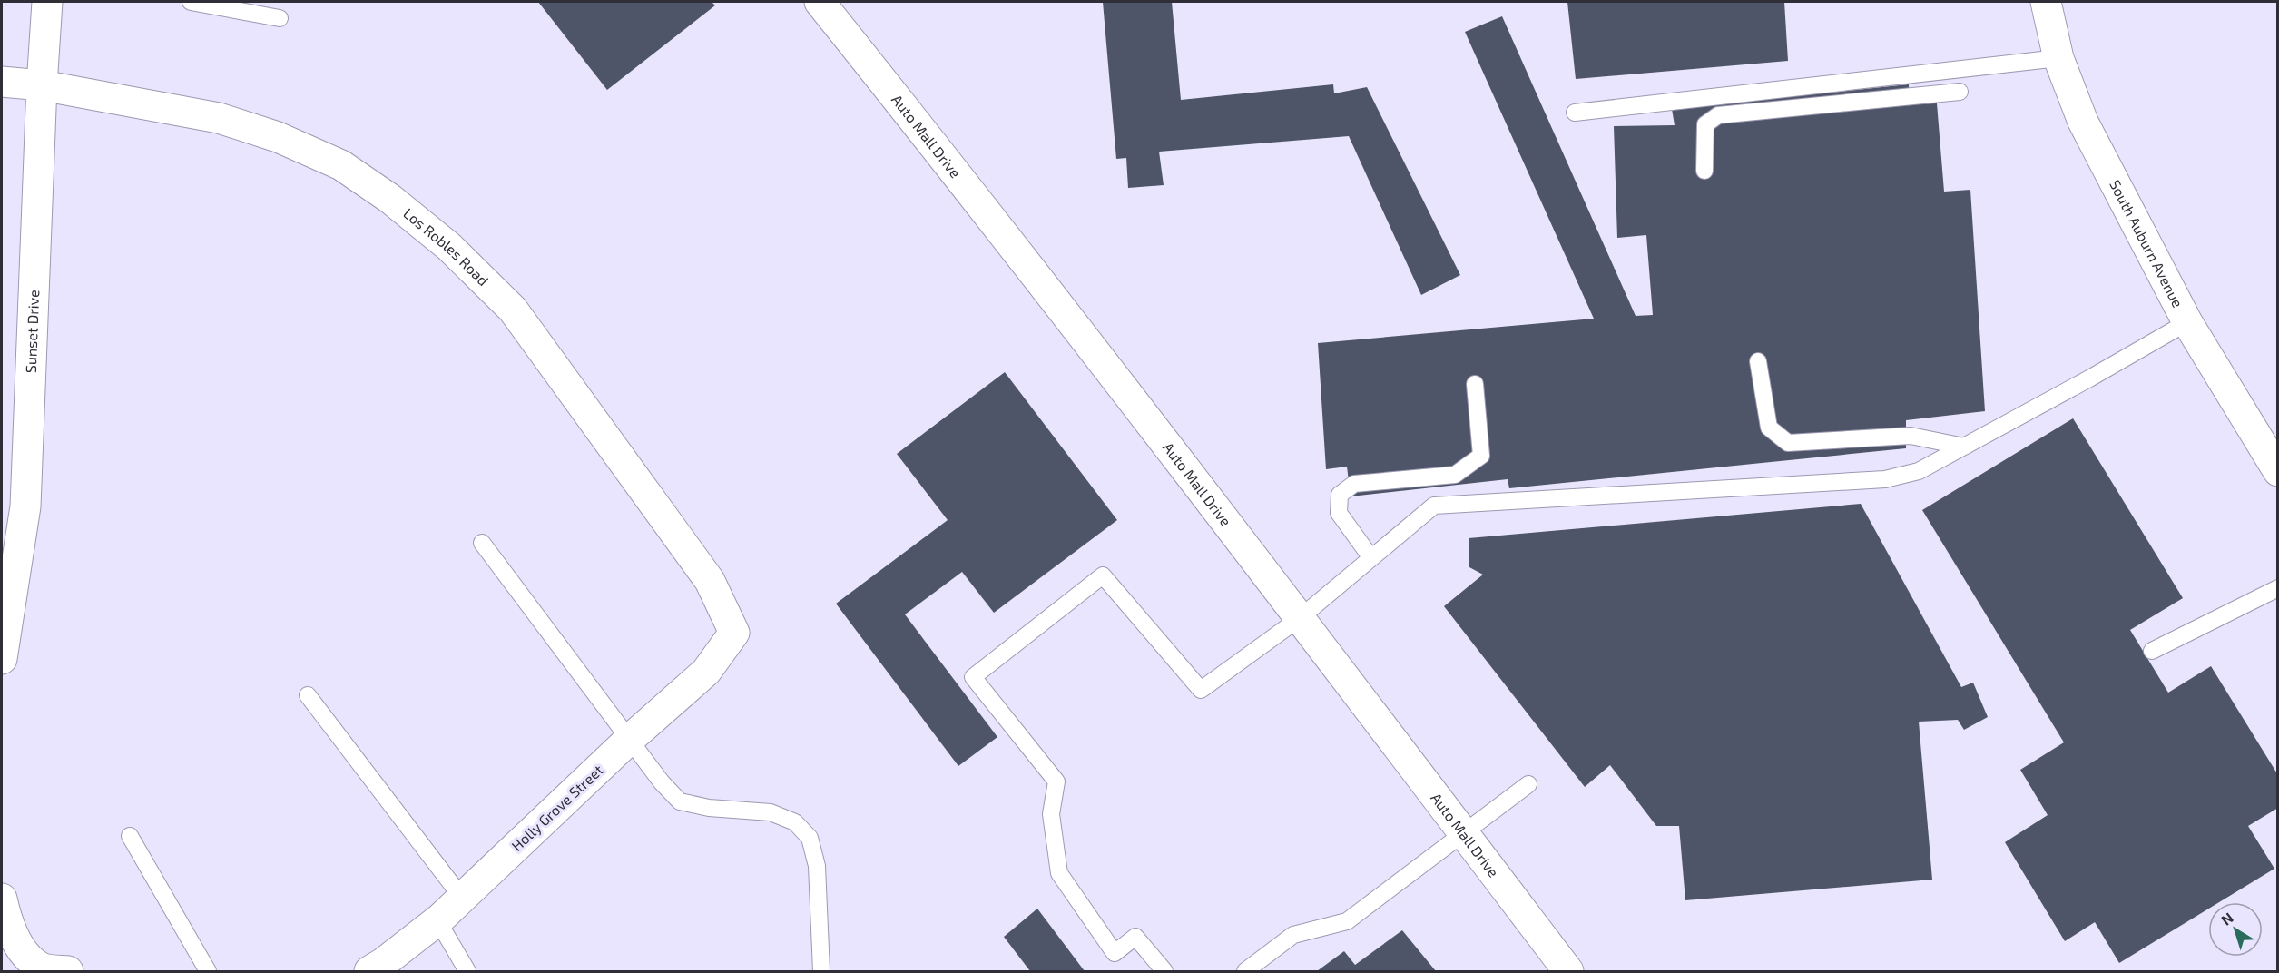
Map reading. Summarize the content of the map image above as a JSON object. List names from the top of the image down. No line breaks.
{"streets":{"street":["Auto Mall Drive","South Auburn Avenue","Los Robles Road","Sunset Drive","Holly Grove Street"]},"crossings":[["Los Robles Road","Sunset Drive"],["Los Robles Road","Holly Grove Street"]],"north":"top left"}
